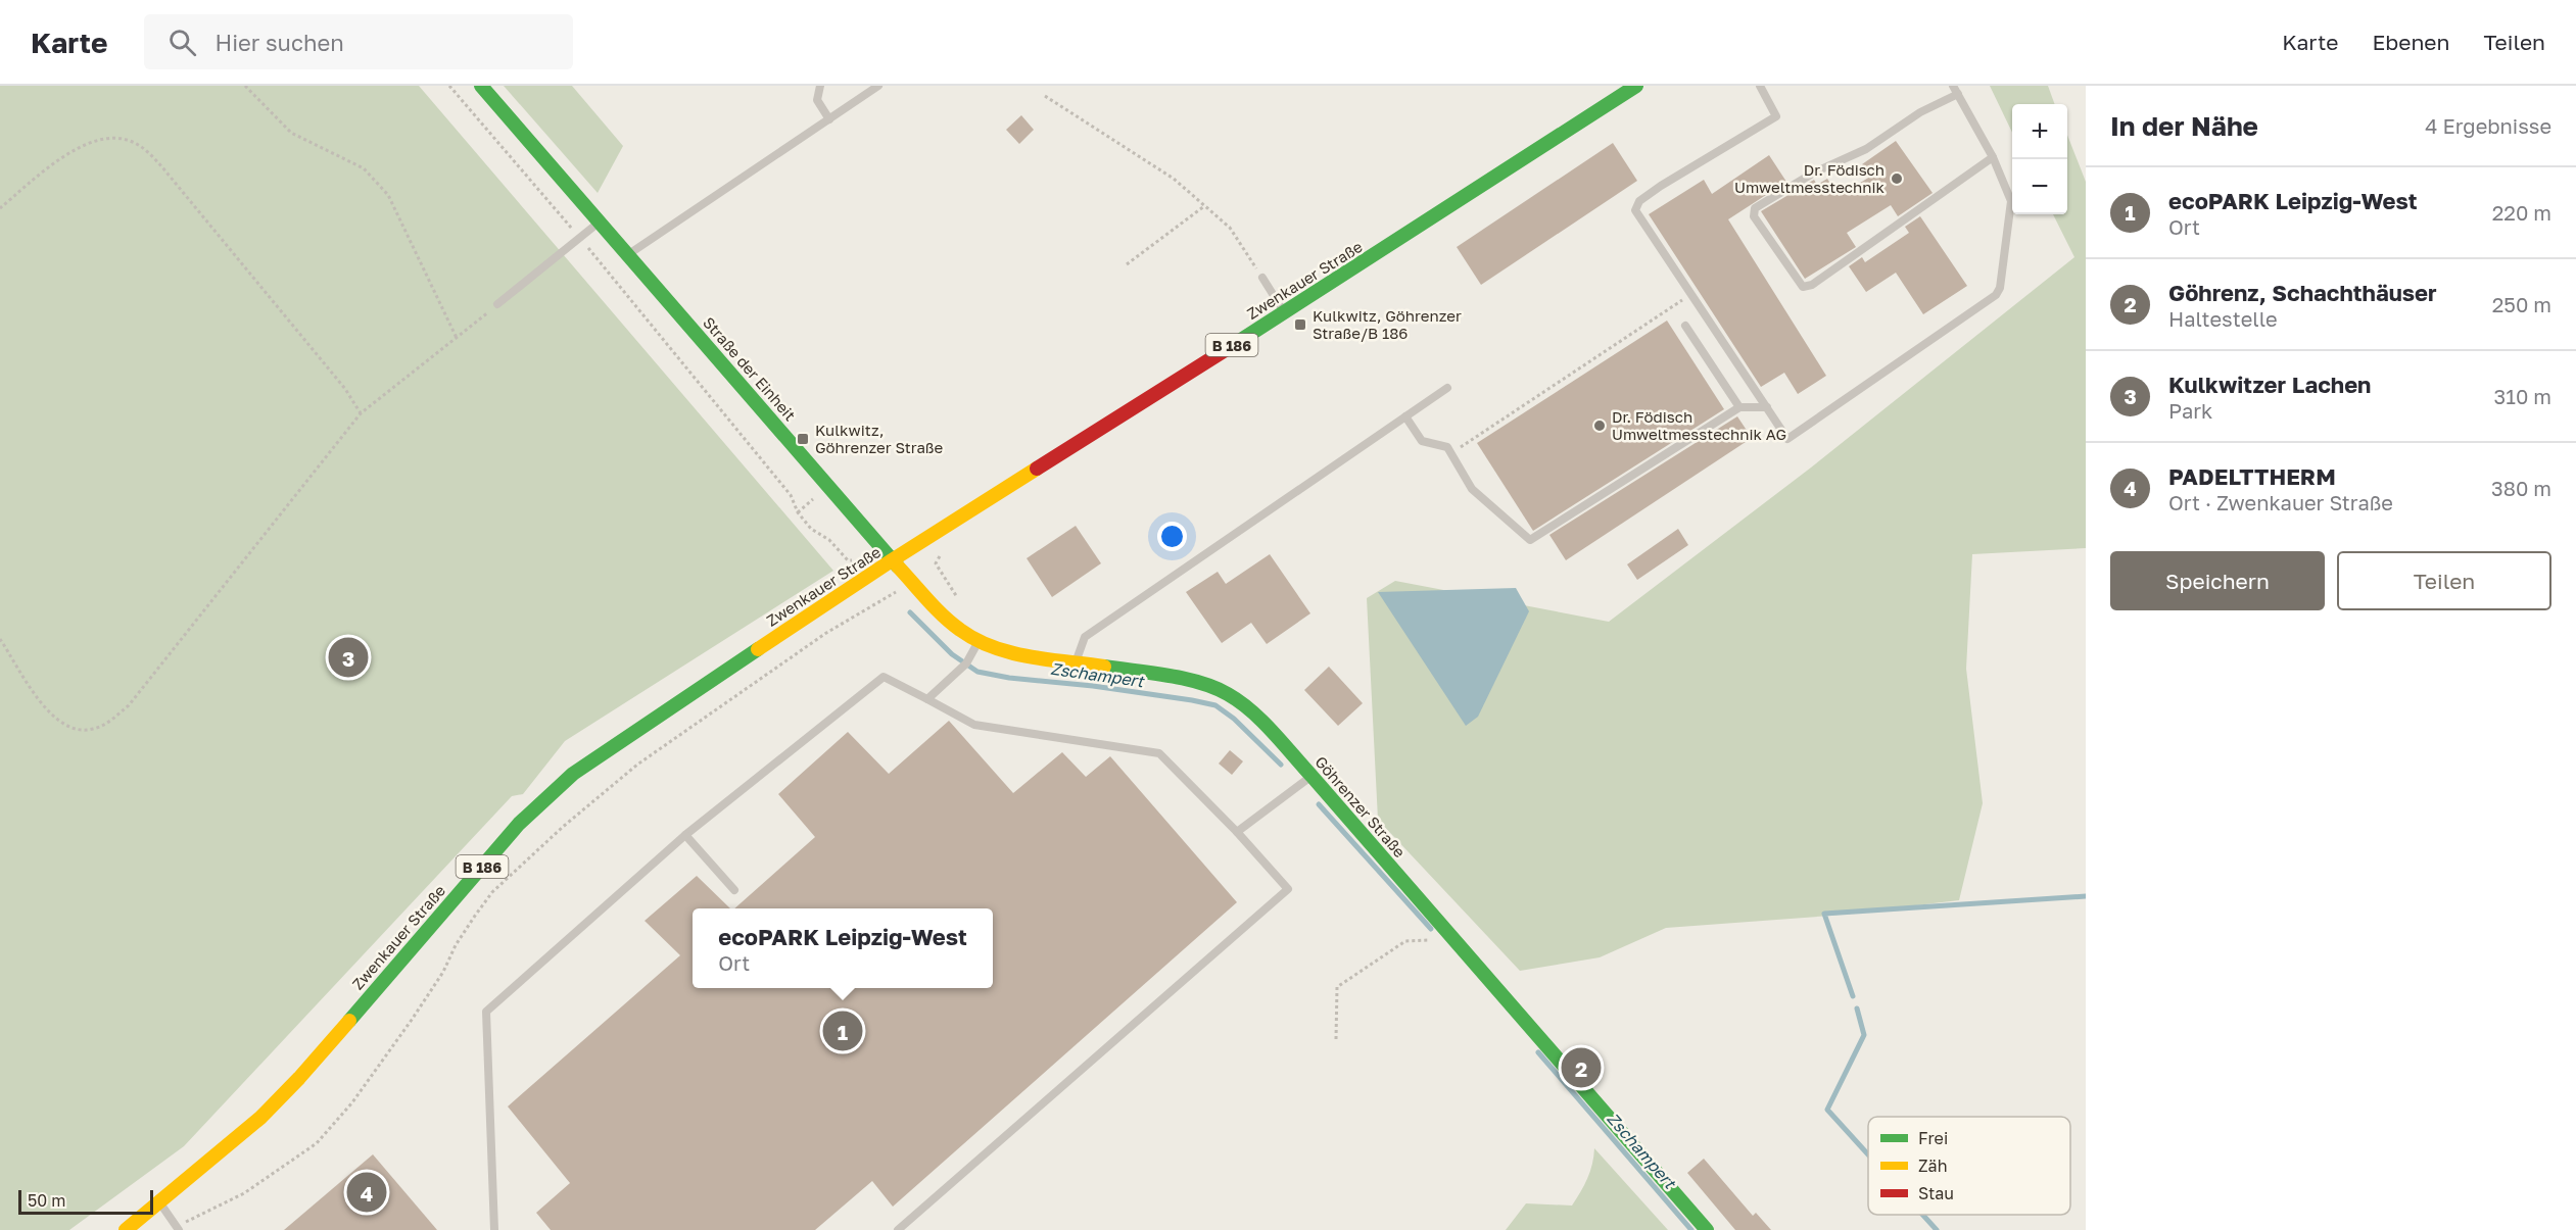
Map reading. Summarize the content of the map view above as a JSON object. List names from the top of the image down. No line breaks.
{"streets":{"main road":["Zwenkauer Straße","B 186","Straße der Einheit","Göhrenzer Straße"]},"crossings":[["Zwenkauer Straße","Straße der Einheit"],["Zwenkauer Straße","Göhrenzer Straße"],["Straße der Einheit","Göhrenzer Straße"]],"water":["Zschampert"],"places":{"other":["Dr. Födisch Umweltmesstechnik","Dr. Födisch Umweltmesstechnik AG"],"transit":["Kulkwitz, Göhrenzer Straße/B 186","Kulkwitz, Göhrenzer Straße"]},"legend":["Frei","Zäh","Stau"],"scale_bar":"50 m","page":{"header":"Karte","search":"Hier suchen","nav":["Karte","Ebenen","Teilen"],"heading":["In der Nähe","4 Ergebnisse"],"map_buttons":["+","−"],"list":[{"mark":"1","name":"ecoPARK Leipzig-West","note":"Ort","value":"220 m"},{"mark":"2","name":"Göhrenz, Schachthäuser","note":"Haltestelle","value":"250 m"},{"mark":"3","name":"Kulkwitzer Lachen","note":"Park","value":"310 m"},{"mark":"4","name":"PADELTTHERM","note":"Ort · Zwenkauer Straße","value":"380 m"}],"buttons":["Speichern","Teilen"],"pins":["3","1","2","4"],"popup":["ecoPARK Leipzig-West","Ort"],"scale":"50 m"}}
